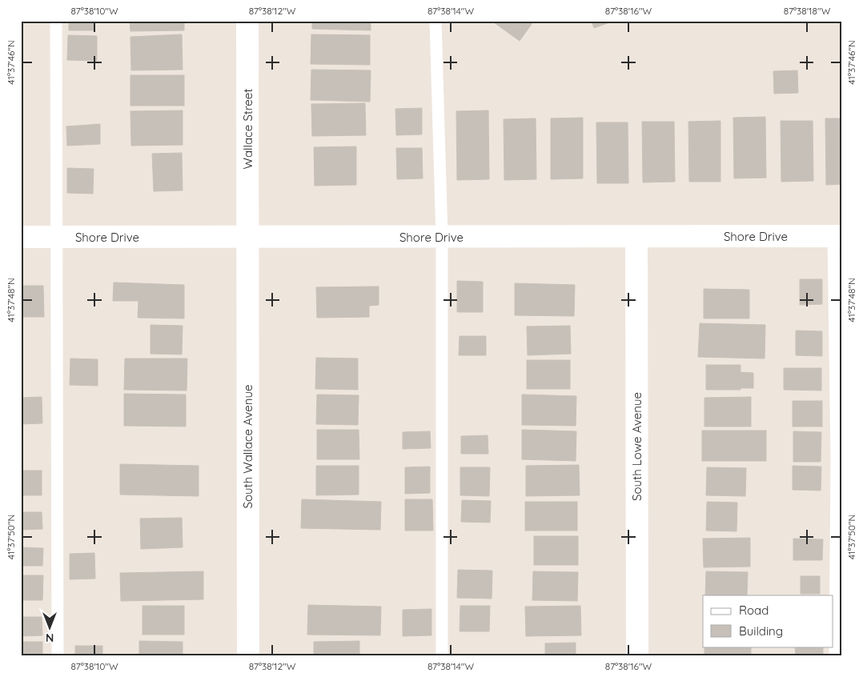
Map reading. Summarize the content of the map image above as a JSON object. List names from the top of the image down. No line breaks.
{"streets":{"street":["Wallace Street","Shore Drive","South Wallace Avenue","South Lowe Avenue"]},"crossings":[["Wallace Street","Shore Drive"],["Wallace Street","South Wallace Avenue"],["Shore Drive","South Wallace Avenue"],["Shore Drive","South Lowe Avenue"]],"legend":["Road","Building"],"north":"bottom","coordinates":["87°38'10\"W","87°38'12\"W","87°38'14\"W","87°38'16\"W","87°38'18\"W","41°37'46\"N","41°37'48\"N","41°37'50\"N"]}
